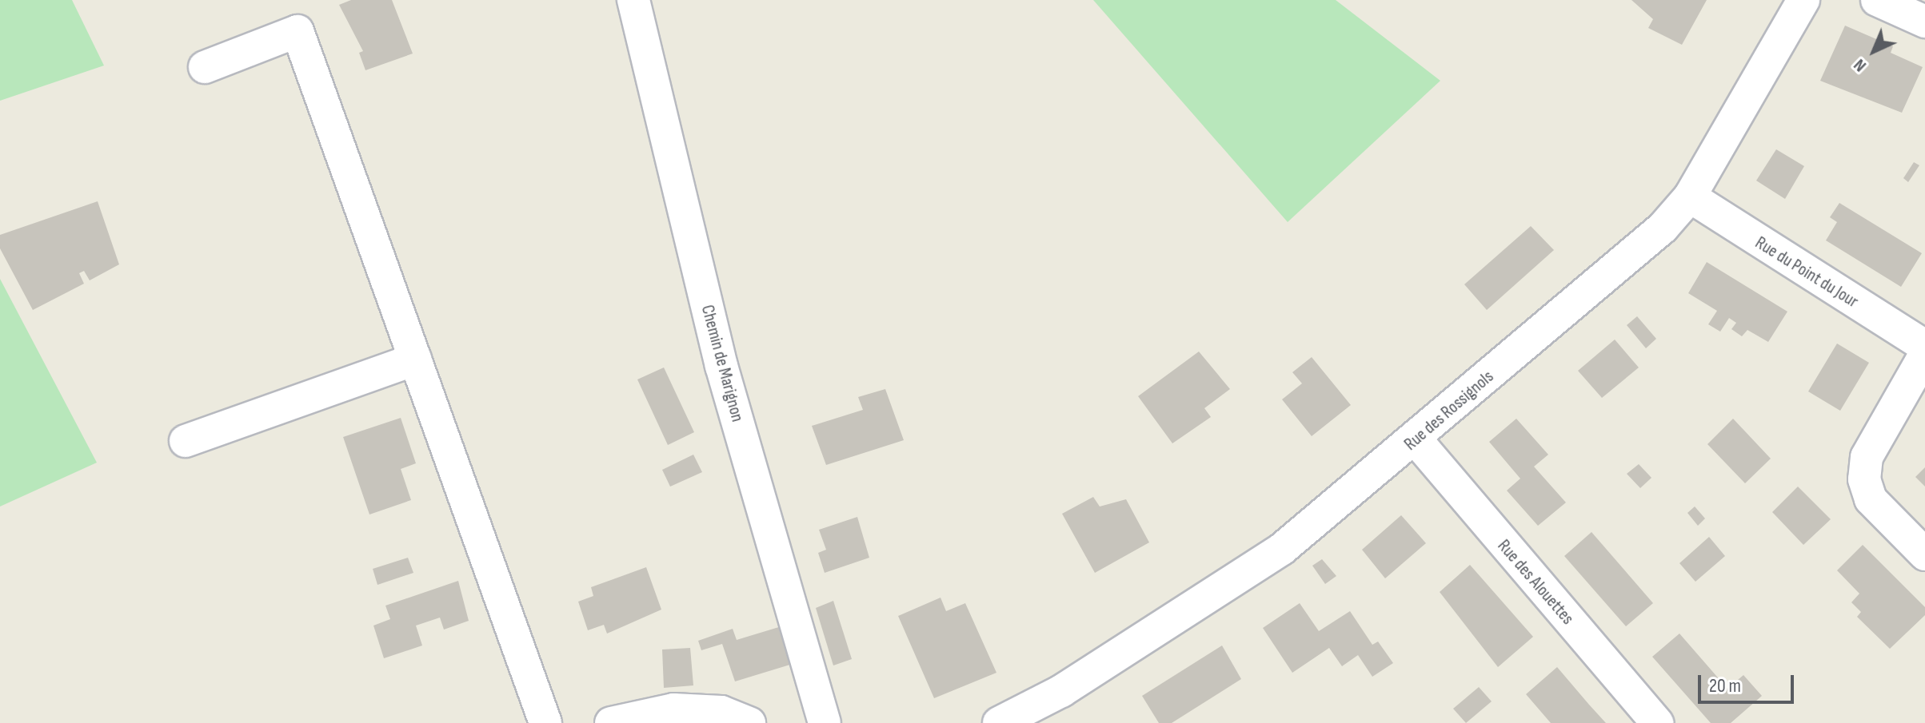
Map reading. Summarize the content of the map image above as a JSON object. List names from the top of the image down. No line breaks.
{"streets":{"street":["Rue du Point du Jour","Chemin de Marignon","Rue des Rossignols","Rue des Alouettes"]},"crossings":[["Rue du Point du Jour","Rue des Rossignols"],["Rue des Rossignols","Rue des Alouettes"]],"scale_bar":"20 m","north":"bottom left"}
